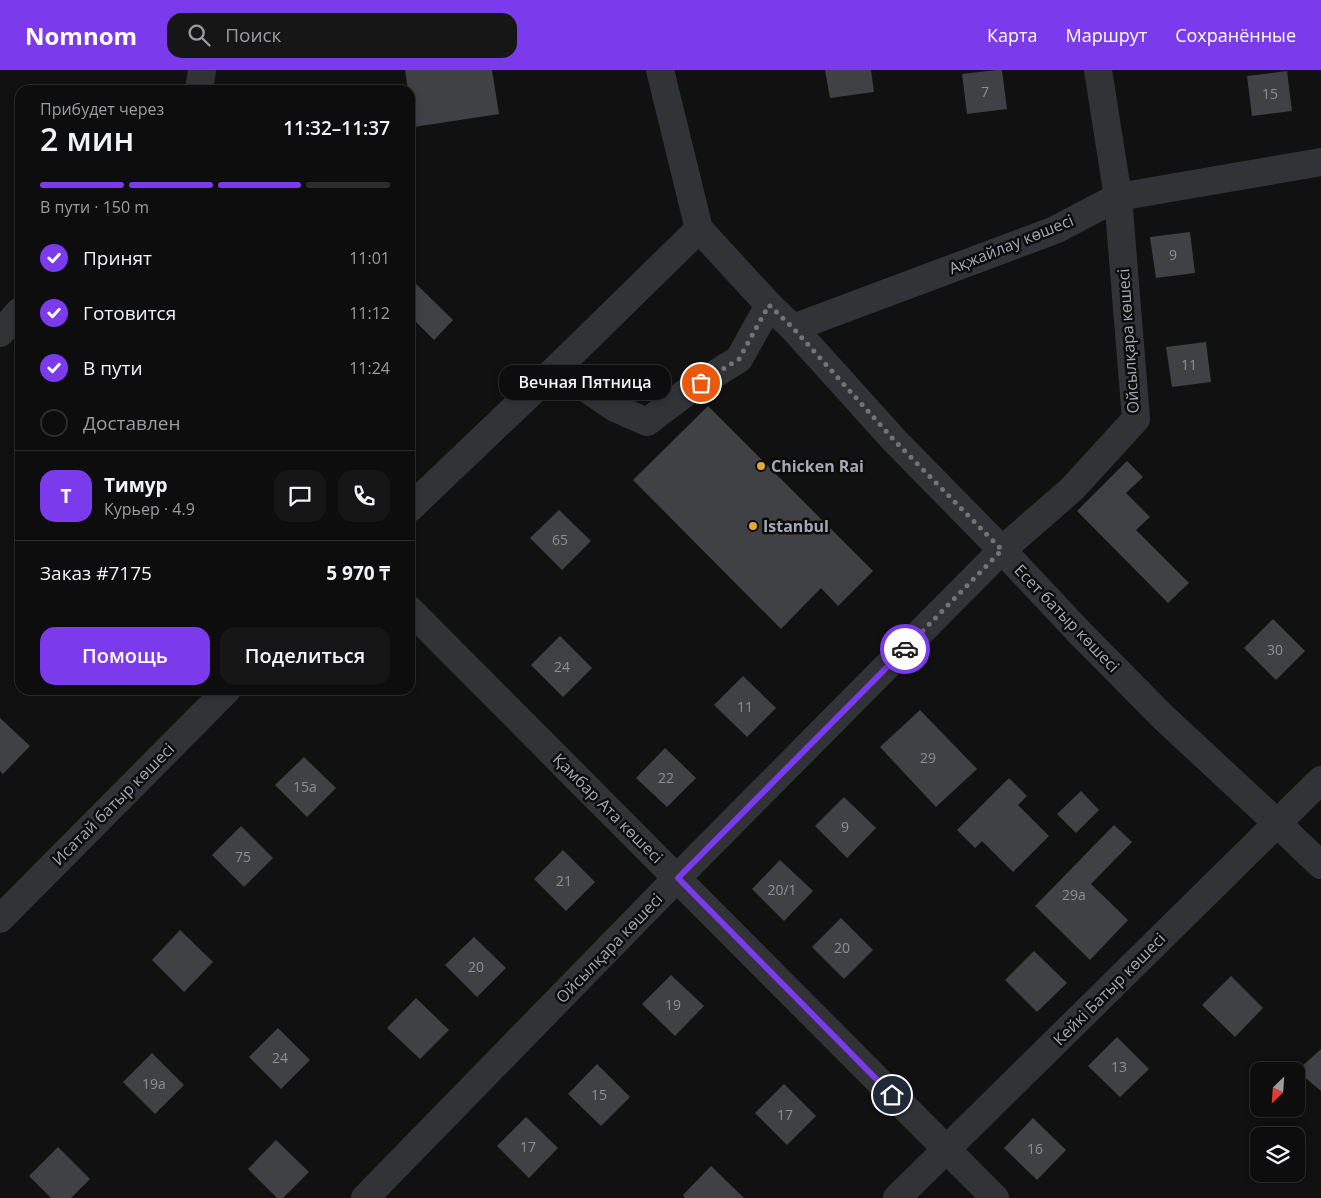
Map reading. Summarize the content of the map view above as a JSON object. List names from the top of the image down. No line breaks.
{"streets":{"street":["Ақжайлау көшесі","Ойсылқара көшесі","Есет батыр көшесі","Исатай батыр көшесі","Қамбар Ата көшесі","Кейкі Батыр көшесі"]},"crossings":[["Ақжайлау көшесі","Ойсылқара көшесі"],["Ақжайлау көшесі","Есет батыр көшесі"],["Ойсылқара көшесі","Есет батыр көшесі"],["Ойсылқара көшесі","Қамбар Ата көшесі"],["Есет батыр көшесі","Кейкі Батыр көшесі"],["Қамбар Ата көшесі","Кейкі Батыр көшесі"]],"places":["Вечная Пятница","Chicken Rai","Istanbul"],"house_numbers":["7","15","9","11","65","30","24","11","29","22","15а","9","75","21","20/1","29а","20","20","19","24","13","19а","15","17","17","16"],"north":"bottom left","page":{"header":"Nomnom","search":"Поиск","nav":["Карта","Маршрут","Сохранённые"],"heading":["2 мин","Прибудет через","11:32–11:37"],"panel":["Тимур","Курьер · 4.9","Заказ #7175","5 970 ₸"],"bar":"В пути · 150 m","list":[["Принят","11:01"],["Готовится","11:12"],["В пути","11:24"],"Доставлен"],"bubble":"Вечная Пятница","round":"Т","buttons":["Помощь","Поделиться"]}}
